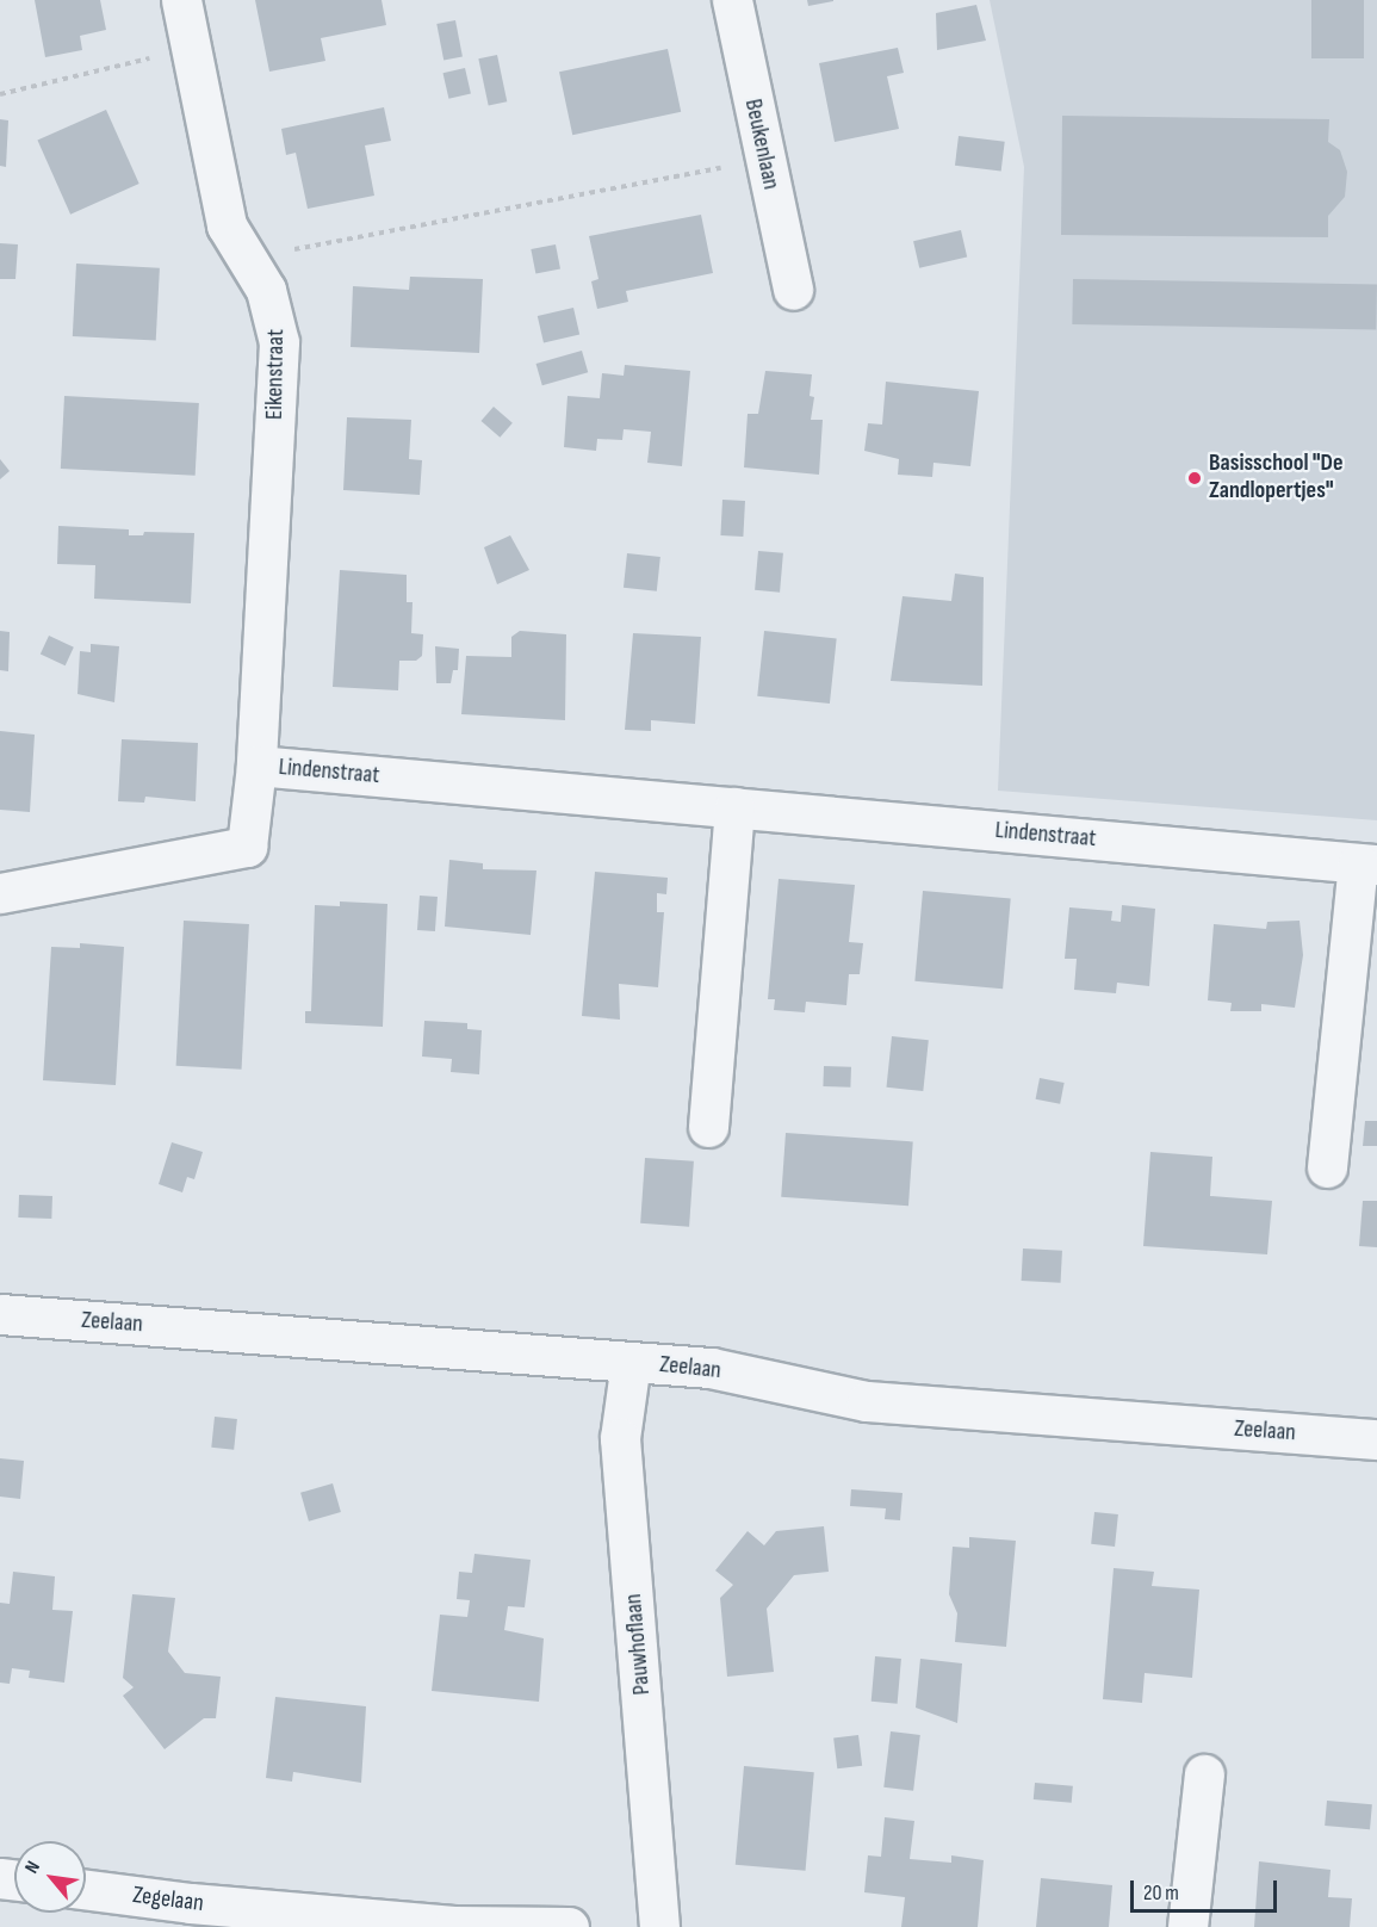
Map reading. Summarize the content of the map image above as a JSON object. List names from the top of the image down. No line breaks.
{"streets":{"street":["Beukenlaan","Eikenstraat","Lindenstraat","Zeelaan","Pauwhoflaan","Zegelaan"]},"crossings":[["Eikenstraat","Lindenstraat"],["Zeelaan","Pauwhoflaan"]],"places":["Basisschool \"De Zandlopertjes\""],"scale_bar":"20 m","north":"top left"}
